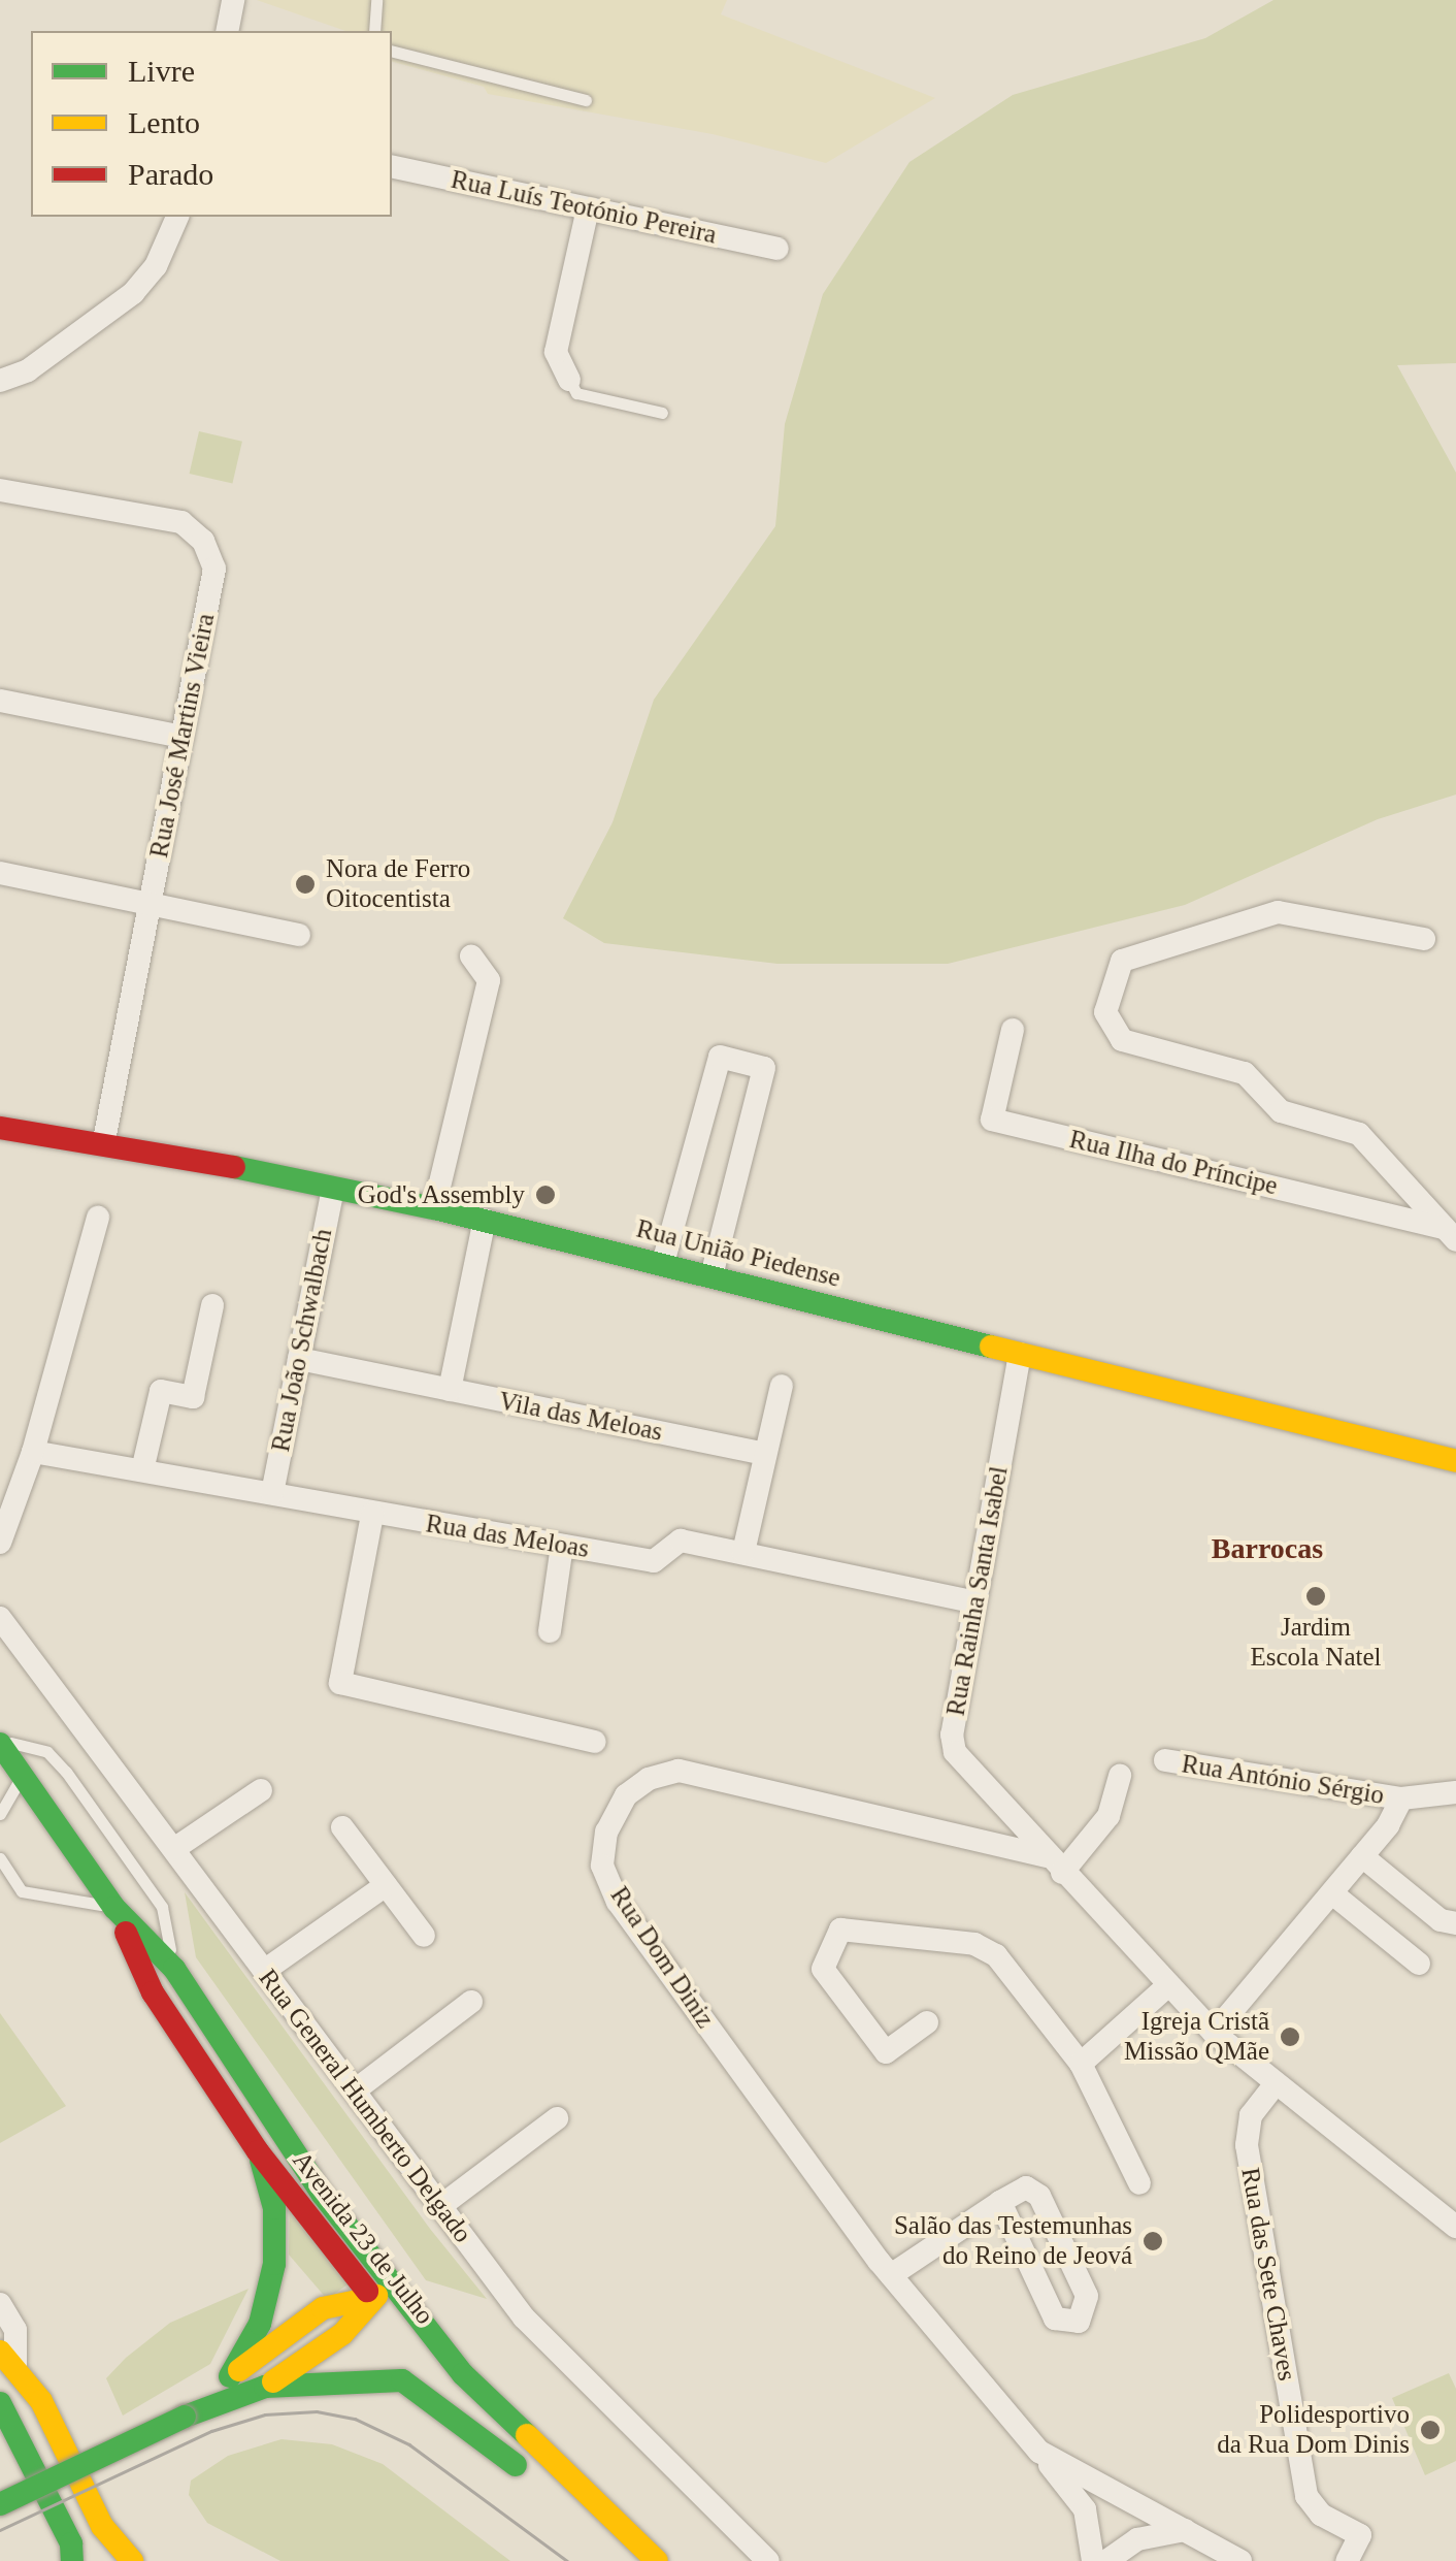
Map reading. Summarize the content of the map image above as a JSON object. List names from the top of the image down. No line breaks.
{"streets":{"street":["Rua Luís Teotónio Pereira","Rua José Martins Vieira","Rua Ilha do Príncipe","Rua União Piedense","Rua João Schwalbach","Vila das Meloas","Rua das Meloas","Rua Rainha Santa Isabel","Rua António Sérgio","Rua Dom Diniz","Rua General Humberto Delgado","Avenida 23 de Julho","Rua das Sete Chaves"]},"crossings":[["Rua José Martins Vieira","Rua União Piedense"],["Rua União Piedense","Rua João Schwalbach"],["Rua União Piedense","Rua Rainha Santa Isabel"],["Rua João Schwalbach","Vila das Meloas"],["Rua João Schwalbach","Rua das Meloas"],["Rua das Meloas","Rua Rainha Santa Isabel"],["Rua Rainha Santa Isabel","Rua António Sérgio"],["Rua Rainha Santa Isabel","Rua Dom Diniz"],["Rua Rainha Santa Isabel","Rua das Sete Chaves"]],"districts":["Barrocas"],"places":["Nora de Ferro Oitocentista","God's Assembly","Jardim Escola Natel","Igreja Cristã Missão QMãe","Salão das Testemunhas do Reino de Jeová","Polidesportivo da Rua Dom Dinis"],"legend":["Livre","Lento","Parado"]}
